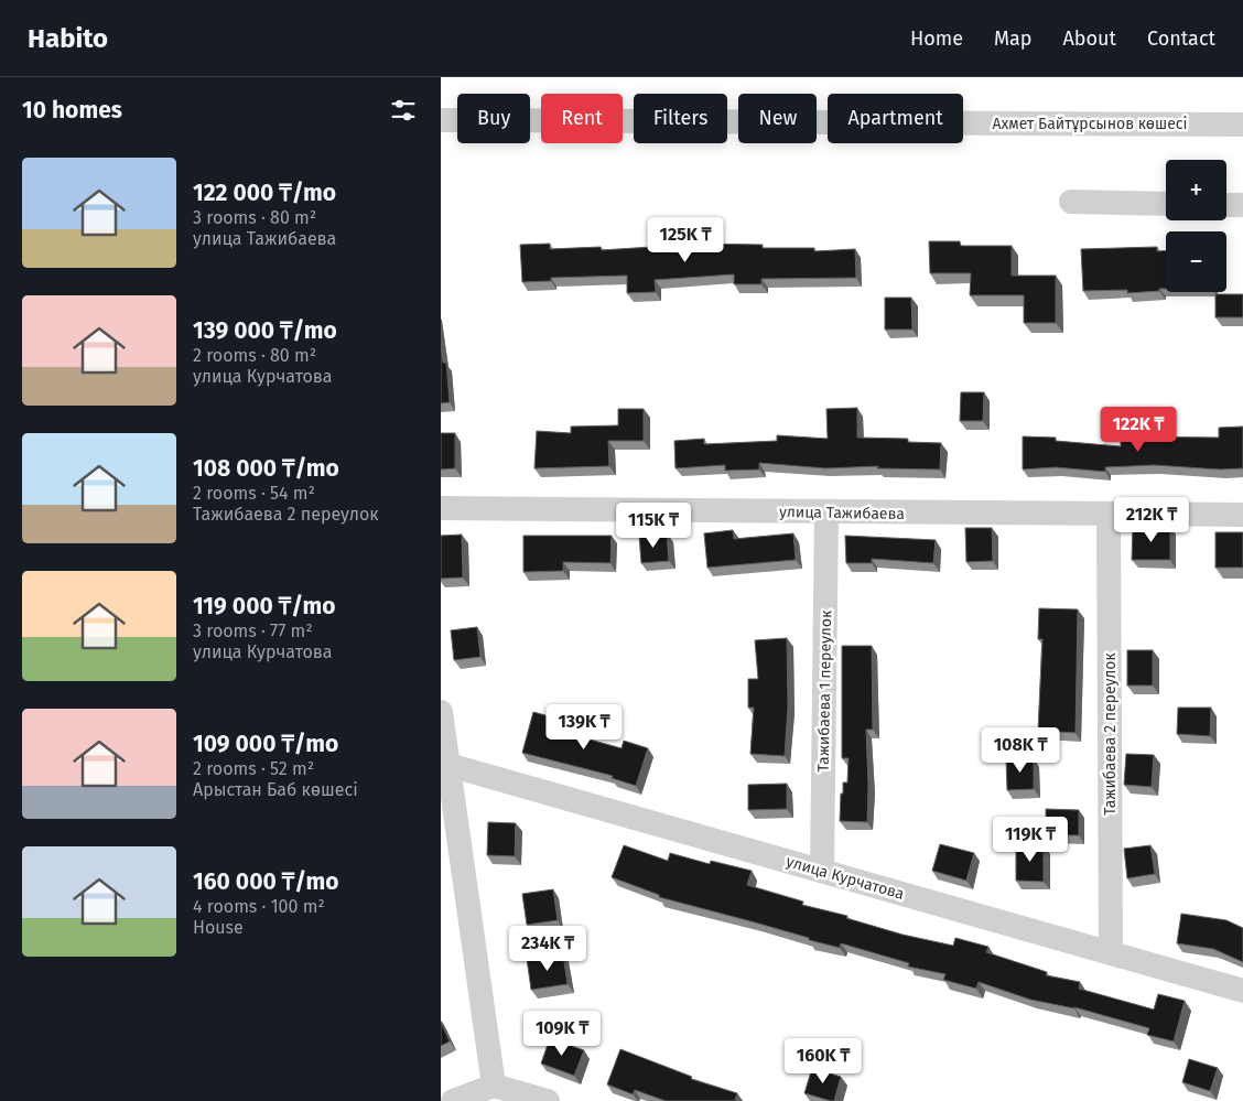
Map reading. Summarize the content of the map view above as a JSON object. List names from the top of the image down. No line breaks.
{"streets":{"street":["Ахмет Байтұрсынов көшесі","улица Тажибаева","Тажибаева 1 переулок","Тажибаева 2 переулок","улица Курчатова"]},"crossings":[["улица Тажибаева","Тажибаева 1 переулок"],["улица Тажибаева","Тажибаева 2 переулок"],["Тажибаева 1 переулок","улица Курчатова"],["Тажибаева 2 переулок","улица Курчатова"]],"page":{"header":"Habito","nav":["Home","Map","About","Contact"],"heading":"10 homes","chip":["Buy","Rent","Filters","New","Apartment"],"list":[{"name":"122 000 ₸/mo","note":"3 rooms · 80 m² · улица Тажибаева"},{"name":"139 000 ₸/mo","note":"2 rooms · 80 m² · улица Курчатова"},{"name":"108 000 ₸/mo","note":"2 rooms · 54 m² · Тажибаева 2 переулок"},{"name":"119 000 ₸/mo","note":"3 rooms · 77 m² · улица Курчатова"},{"name":"109 000 ₸/mo","note":"2 rooms · 52 m² · Арыстан Баб көшесі"},{"name":"160 000 ₸/mo","note":"4 rooms · 100 m² · House"}],"map_buttons":["+","−"],"price":["125K ₸","122K ₸","212K ₸","115K ₸","139K ₸","108K ₸","119K ₸","234K ₸","109K ₸","160K ₸"]}}
